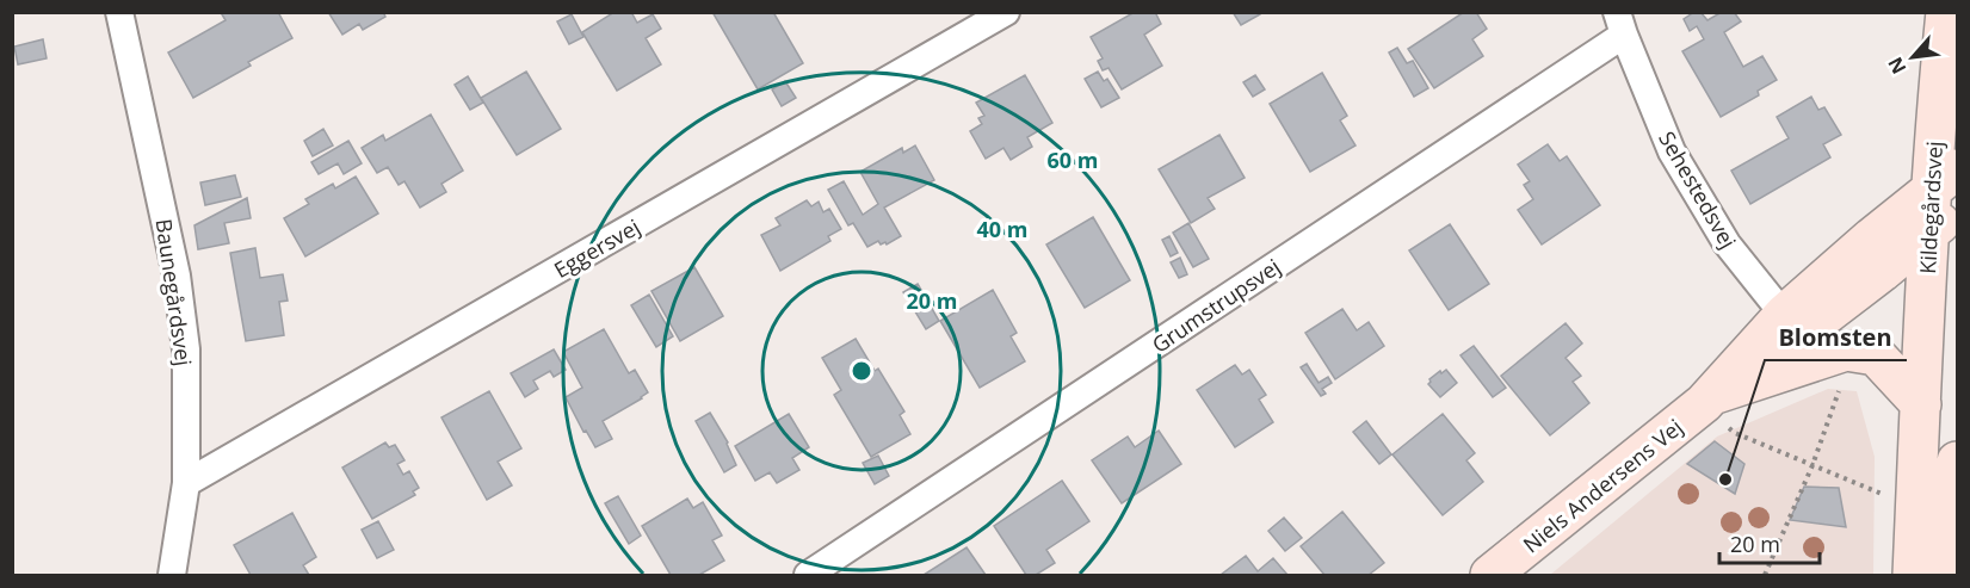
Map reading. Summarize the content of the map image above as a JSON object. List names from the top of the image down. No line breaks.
{"streets":{"street":["Sehestedsvej","Kildegårdsvej","Eggersvej","Baunegårdsvej","Grumstrupsvej","Niels Andersens Vej"]},"crossings":[["Sehestedsvej","Grumstrupsvej"],["Sehestedsvej","Niels Andersens Vej"],["Kildegårdsvej","Niels Andersens Vej"],["Eggersvej","Baunegårdsvej"]],"places":["Blomsten"],"scale_bar":"20 m","north":"bottom left","rings":["60 m","40 m","20 m"]}
